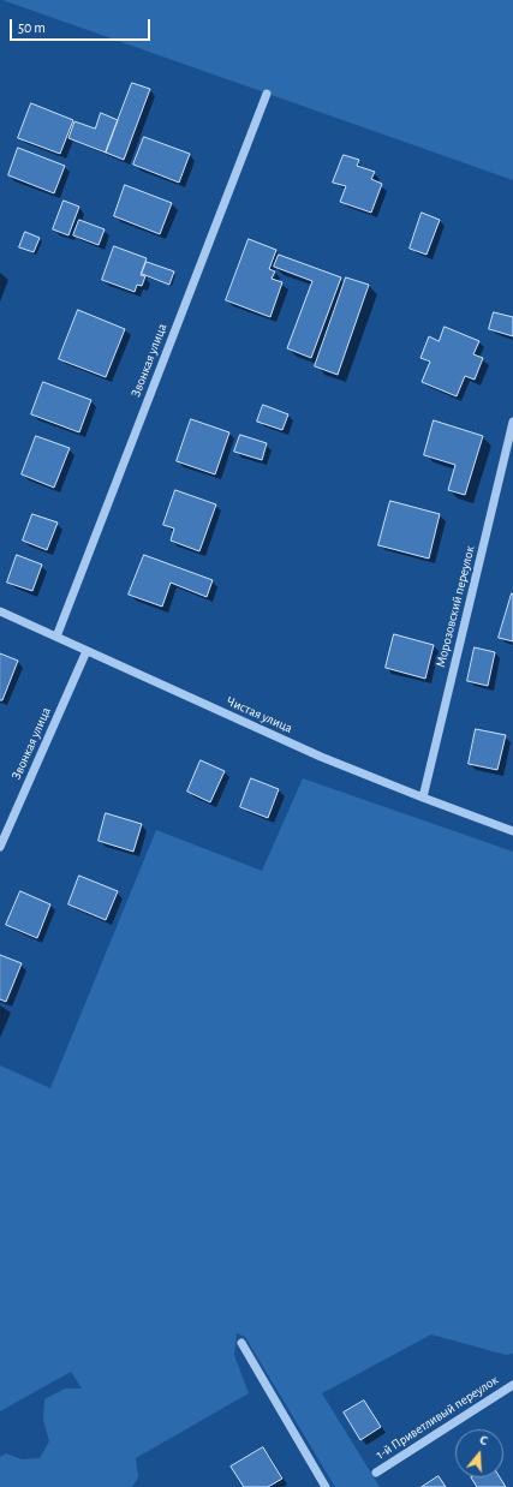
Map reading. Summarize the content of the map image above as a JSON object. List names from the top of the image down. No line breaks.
{"streets":{"street":["Звонкая улица","Морозовский переулок","Чистая улица","1-й Приветливый переулок"]},"crossings":[["Звонкая улица","Чистая улица"],["Морозовский переулок","Чистая улица"]],"scale_bar":"50 m","north":"top"}
